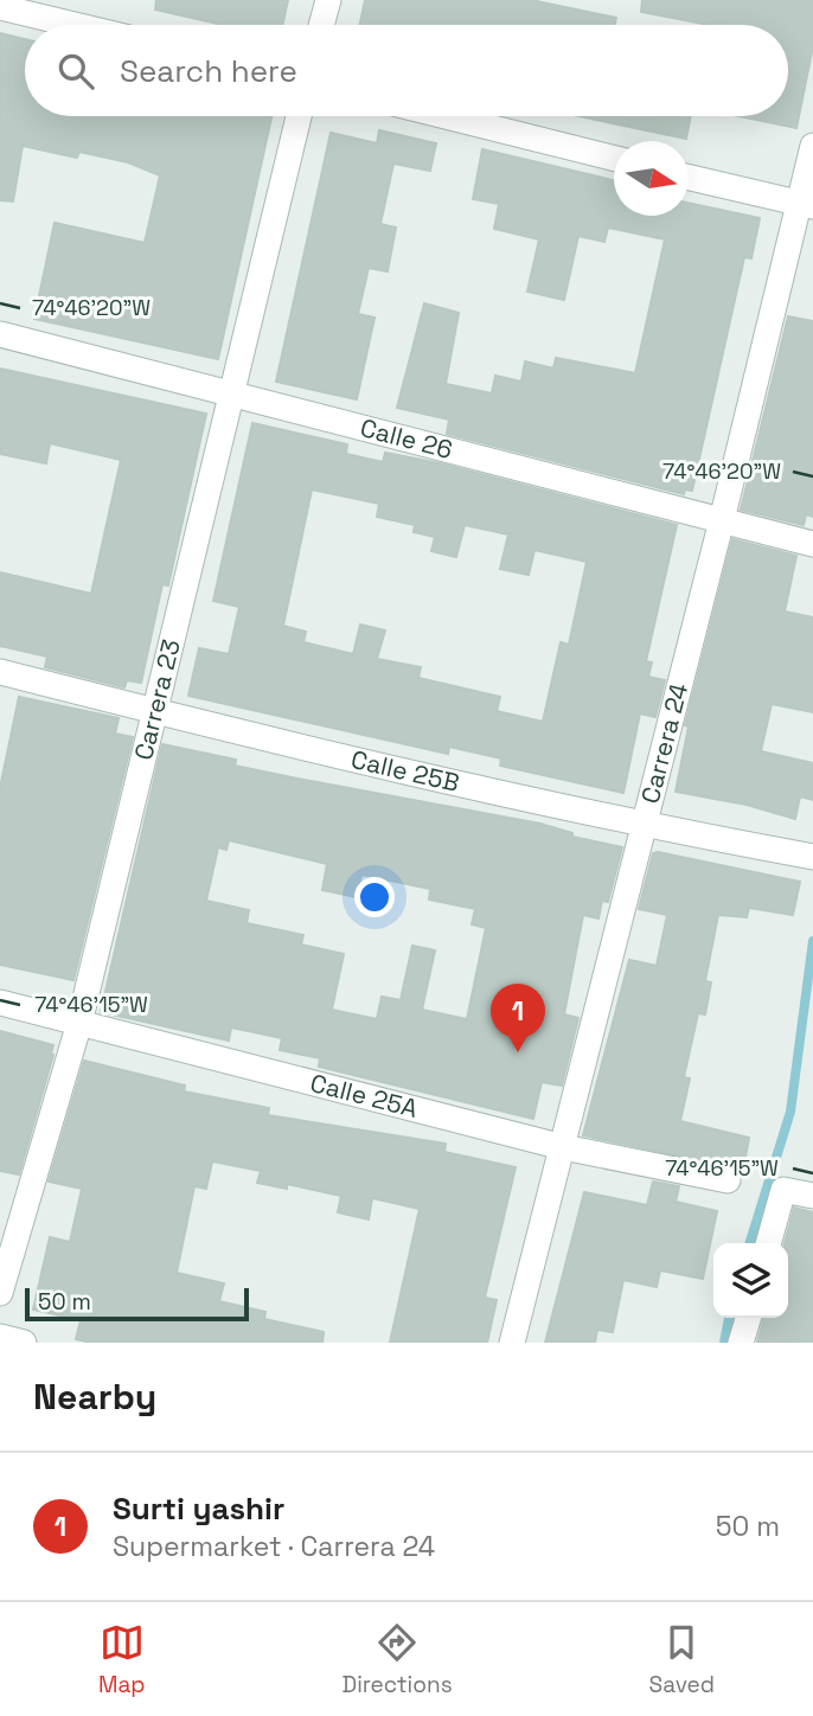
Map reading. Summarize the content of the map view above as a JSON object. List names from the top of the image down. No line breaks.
{"streets":{"street":["Calle 26","Carrera 23","Carrera 24","Calle 25B","Calle 25A"]},"crossings":[["Calle 26","Carrera 23"],["Calle 26","Carrera 24"],["Carrera 23","Calle 25B"],["Carrera 23","Calle 25A"],["Carrera 24","Calle 25B"],["Carrera 24","Calle 25A"]],"scale_bar":"50 m","north":"right","page":{"search":"Search here","pins":"1","scale":"50 m","heading":"Nearby","list":[{"mark":"1","name":"Surti yashir","note":"Supermarket · Carrera 24","value":"50 m"}],"nav":["Map","Directions","Saved"]},"coordinates":["74°46'20\"W","74°46'15\"W"]}
